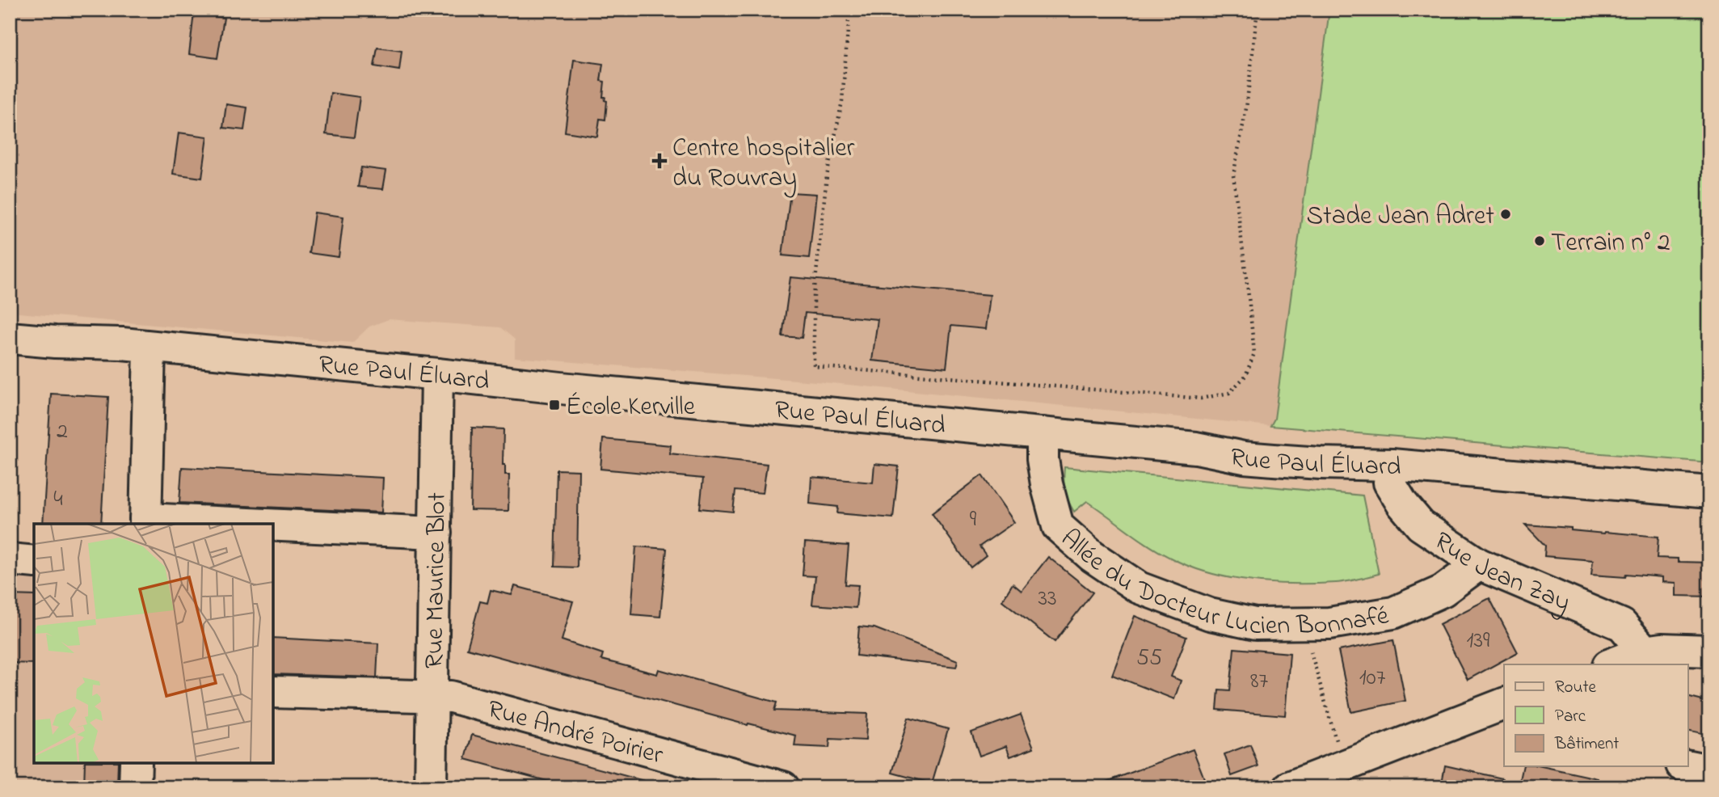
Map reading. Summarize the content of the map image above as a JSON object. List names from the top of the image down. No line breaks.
{"streets":{"street":["Rue Paul Éluard","Allée du Docteur Lucien Bonnafé","Rue Jean Zay","Rue Maurice Blot","Rue André Poirier"]},"crossings":[["Rue Paul Éluard","Allée du Docteur Lucien Bonnafé"],["Rue Paul Éluard","Rue Jean Zay"],["Rue Paul Éluard","Rue Maurice Blot"],["Allée du Docteur Lucien Bonnafé","Rue Jean Zay"],["Rue Maurice Blot","Rue André Poirier"]],"places":{"health":["Centre hospitalier du Rouvray"],"other":["Stade Jean Adret","Terrain n° 2"],"transit":["École Kerville"]},"house_numbers":["2","4","9","33","139","55","107","87"],"legend":["Route","Parc","Bâtiment"]}
